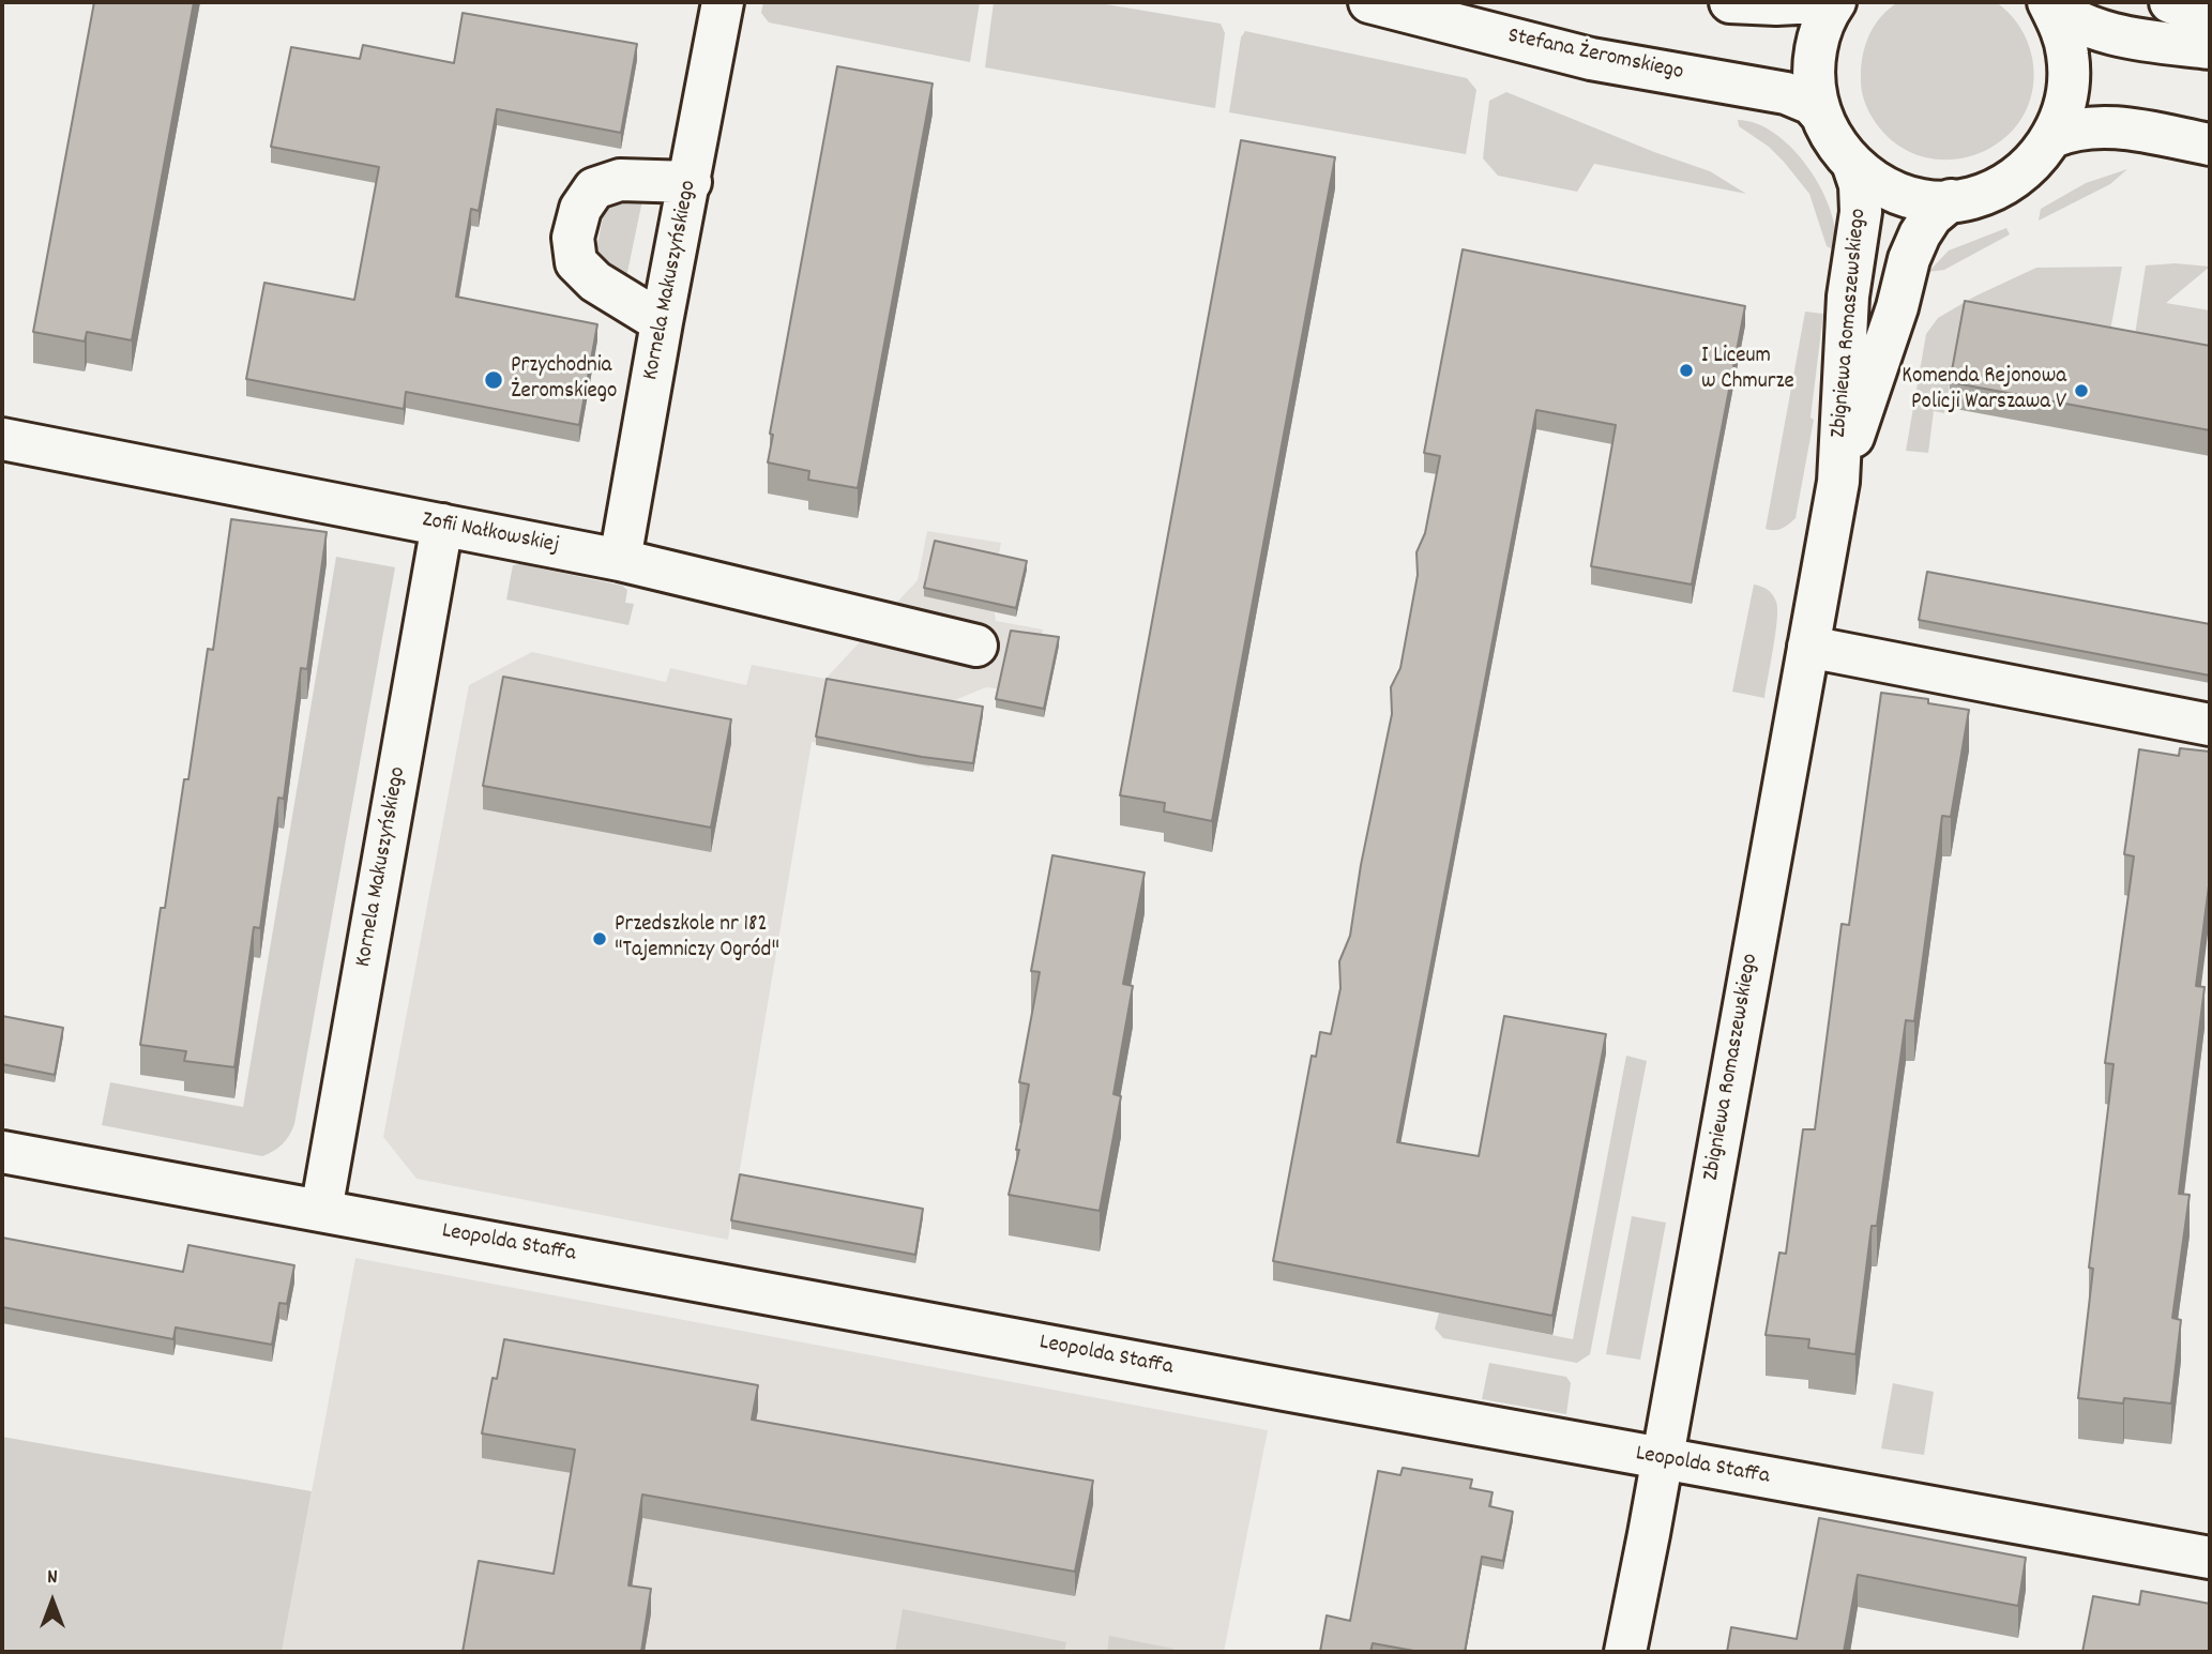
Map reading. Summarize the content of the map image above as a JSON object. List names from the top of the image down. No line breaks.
{"streets":{"street":["Stefana Żeromskiego","Kornela Makuszyńskiego","Zbigniewa Romaszewskiego","Zofii Nałkowskiej","Leopolda Staffa"]},"crossings":[["Kornela Makuszyńskiego","Zofii Nałkowskiej"],["Kornela Makuszyńskiego","Leopolda Staffa"],["Zbigniewa Romaszewskiego","Leopolda Staffa"]],"places":["I Liceum w Chmurze","Przychodnia Żeromskiego","Komenda Rejonowa Policji Warszawa V","Przedszkole nr 182 \"Tajemniczy Ogród\""],"north":"top"}
